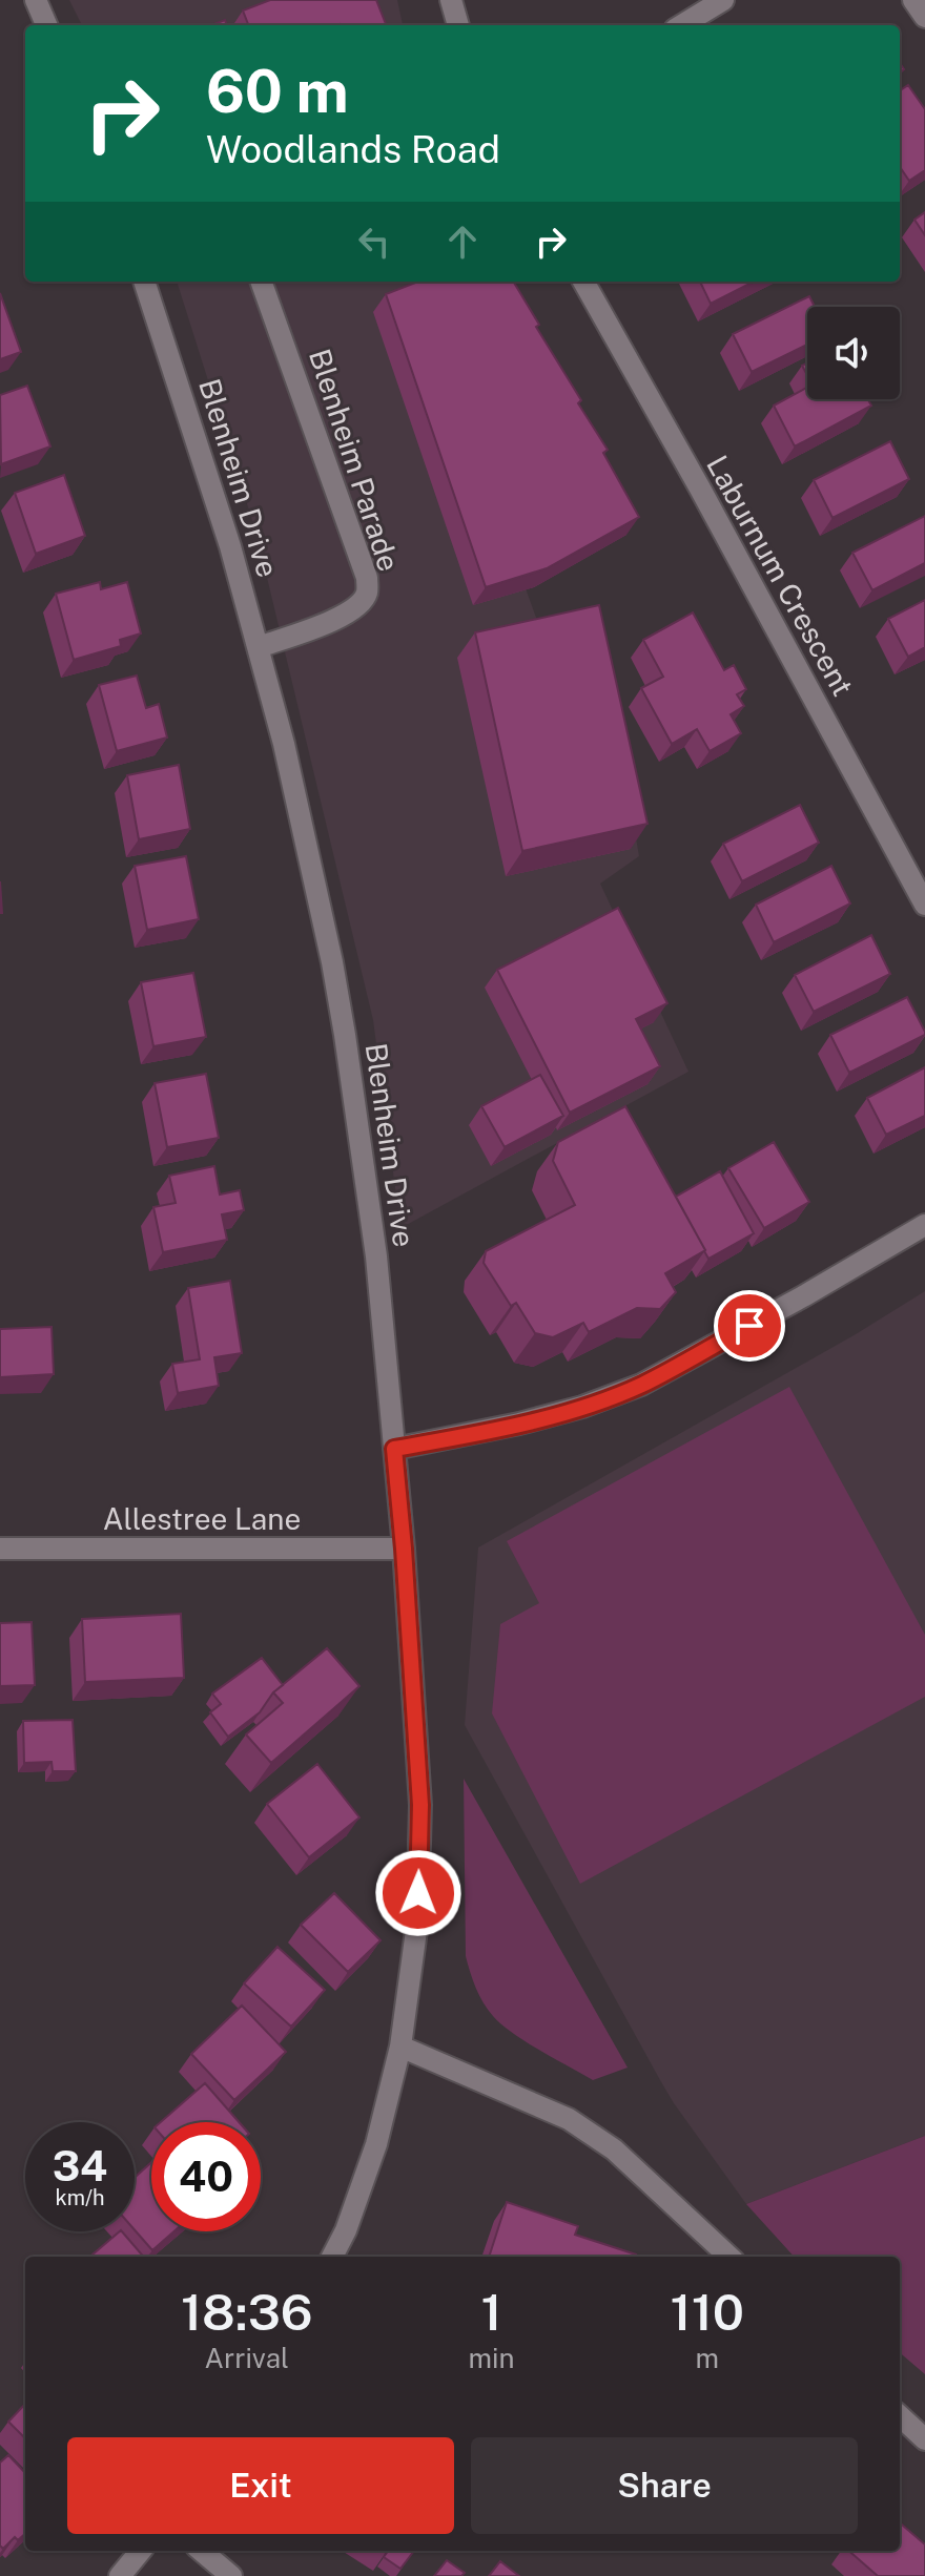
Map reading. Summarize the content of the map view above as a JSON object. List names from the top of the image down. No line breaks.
{"streets":{"street":["Blenheim Parade","Blenheim Drive","Laburnum Crescent","Allestree Lane"]},"crossings":[["Blenheim Parade","Blenheim Drive"],["Blenheim Drive","Allestree Lane"]],"page":{"turn":["60 m","Woodlands Road"],"speed":"34 km/h","limit":"40","eta":["18:36","Arrival","1","min","110","m"],"buttons":["Exit","Share"]}}
